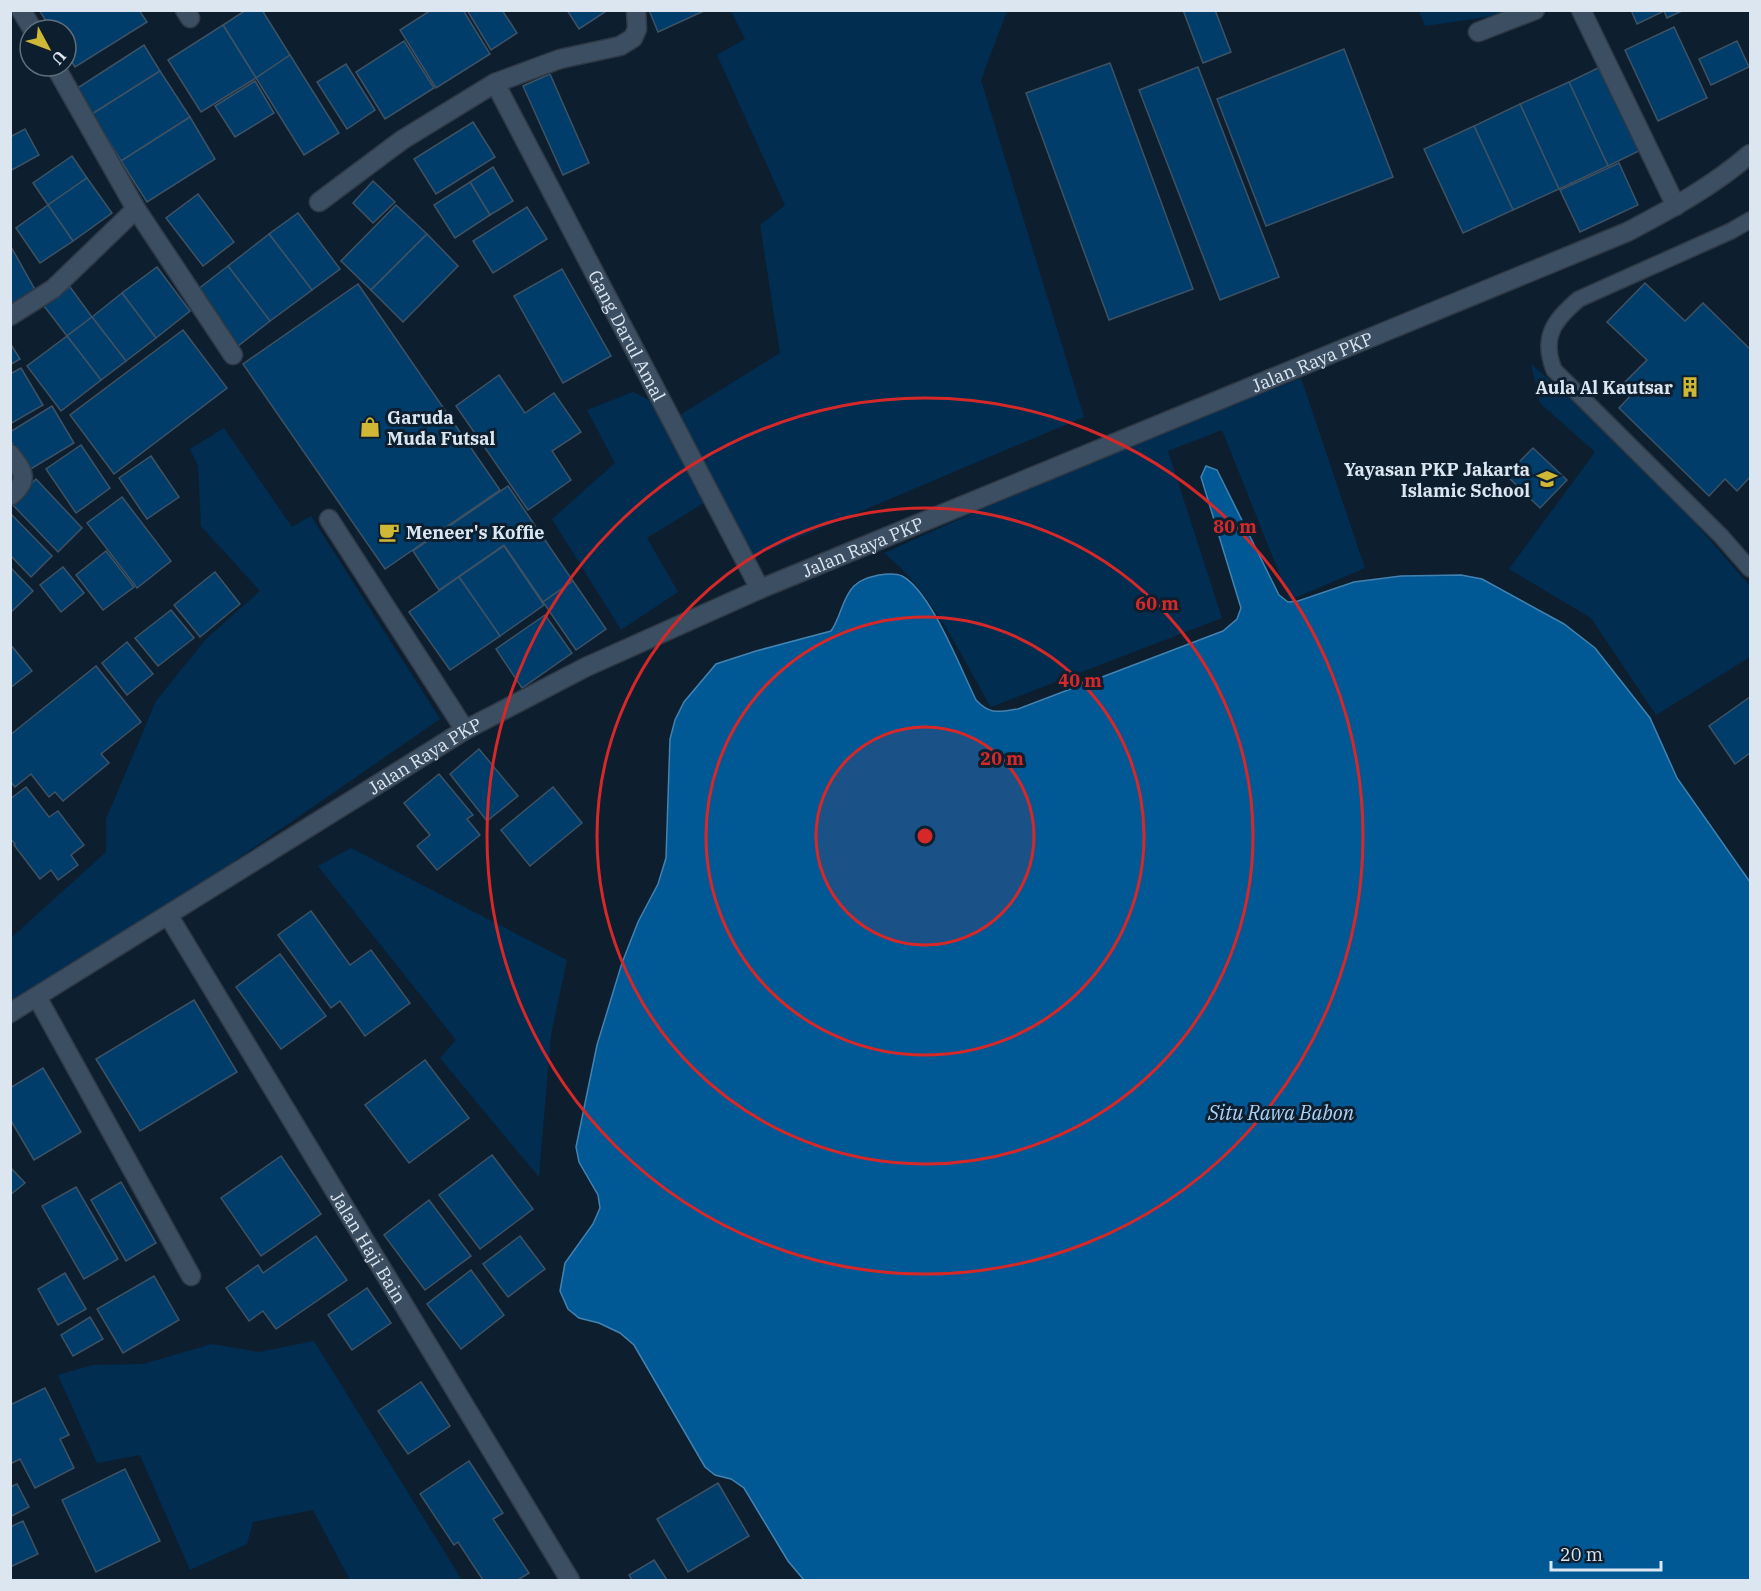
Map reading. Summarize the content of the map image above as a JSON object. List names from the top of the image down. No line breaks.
{"streets":{"street":["Gang Darul Amal","Jalan Raya PKP","Jalan Haji Bain"]},"crossings":[["Gang Darul Amal","Jalan Raya PKP"],["Jalan Raya PKP","Jalan Haji Bain"]],"water":["Situ Rawa Babon"],"places":{"building":["Aula Al Kautsar"],"shop":["Garuda Muda Futsal"],"school or university":["Yayasan PKP Jakarta Islamic School"],"cafe":["Meneer's Koffie"]},"scale_bar":"20 m","north":"bottom right","rings":["80 m","60 m","40 m","20 m"]}
